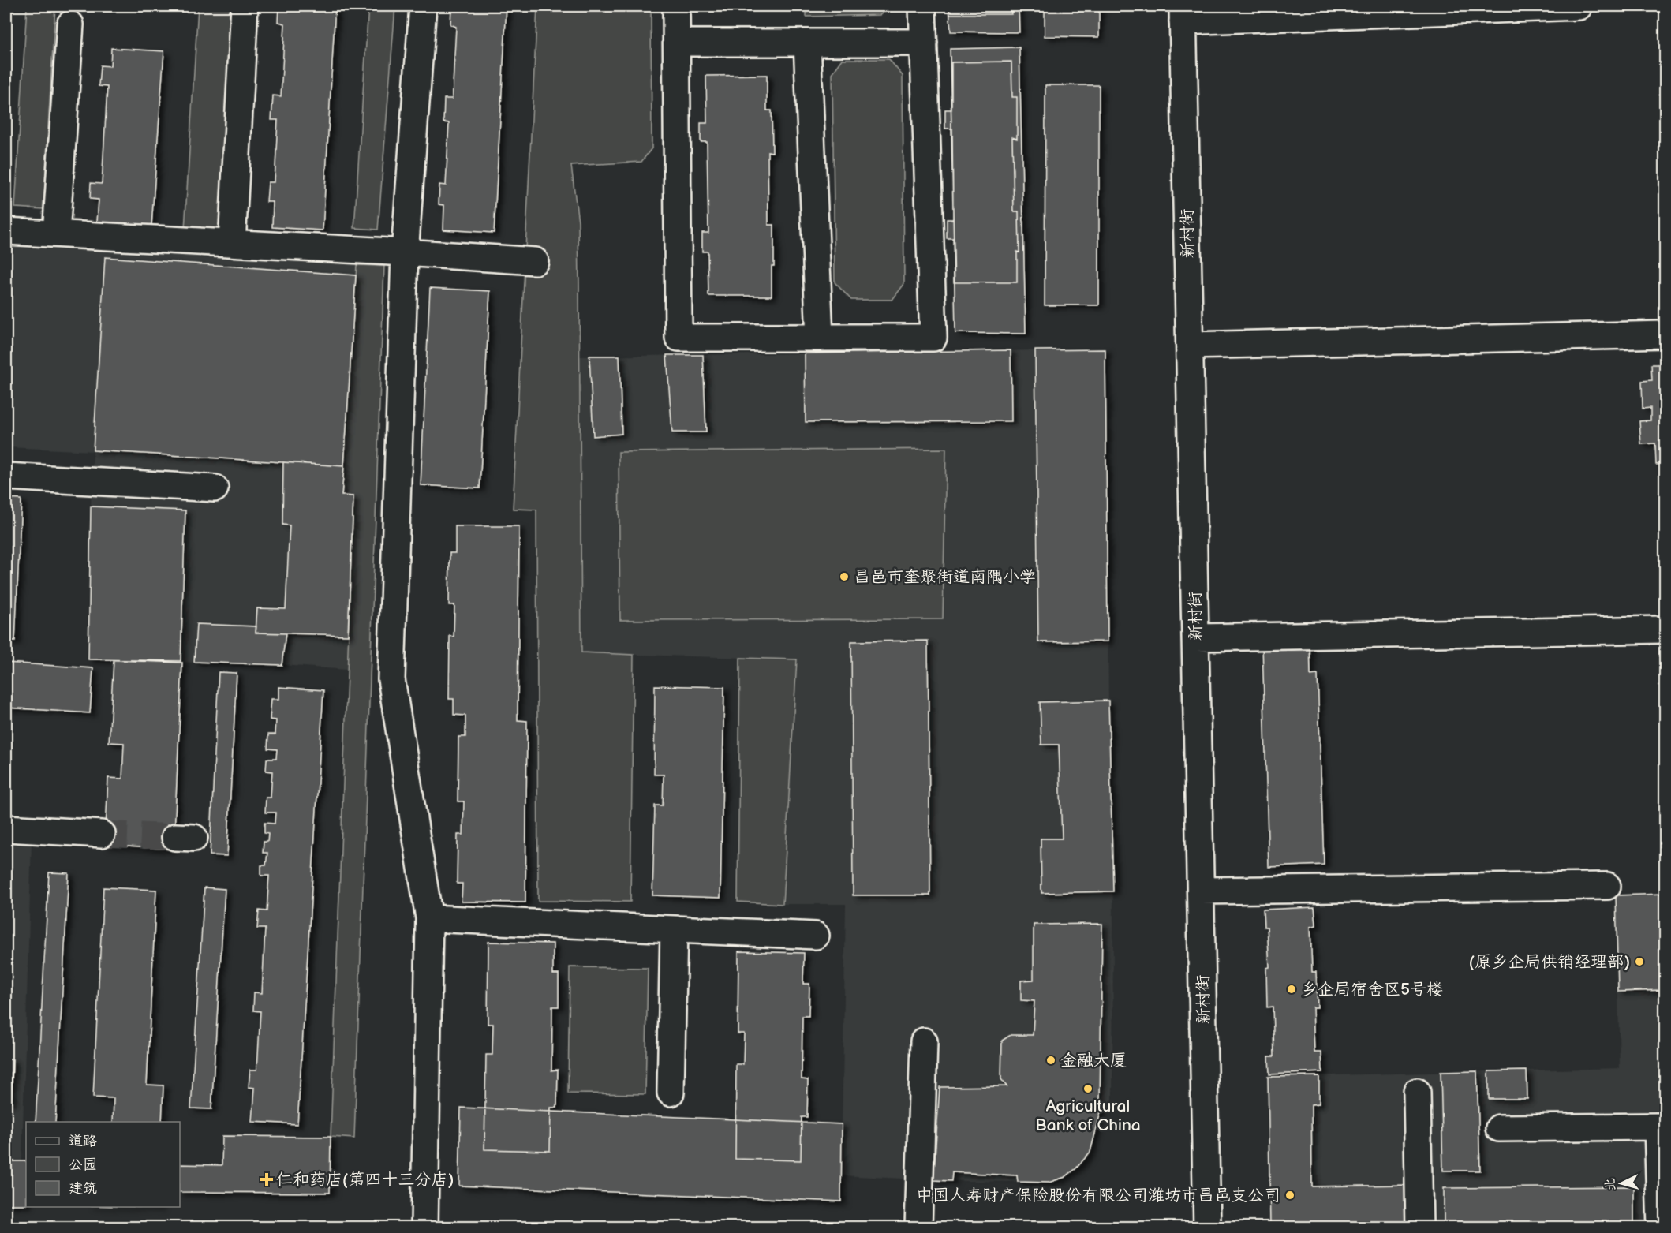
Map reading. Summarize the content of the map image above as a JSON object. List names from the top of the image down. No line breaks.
{"streets":{"street":["新村街"]},"places":{"other":["昌邑市奎聚街道南隅小学","(原乡企局供销经理部)","乡企局宿舍区5号楼","金融大厦","Agricultural Bank of China","中国人寿财产保险股份有限公司潍坊市昌邑支公司"],"health":["仁和药店(第四十三分店)"]},"legend":["道路","公园","建筑"],"north":"left"}
